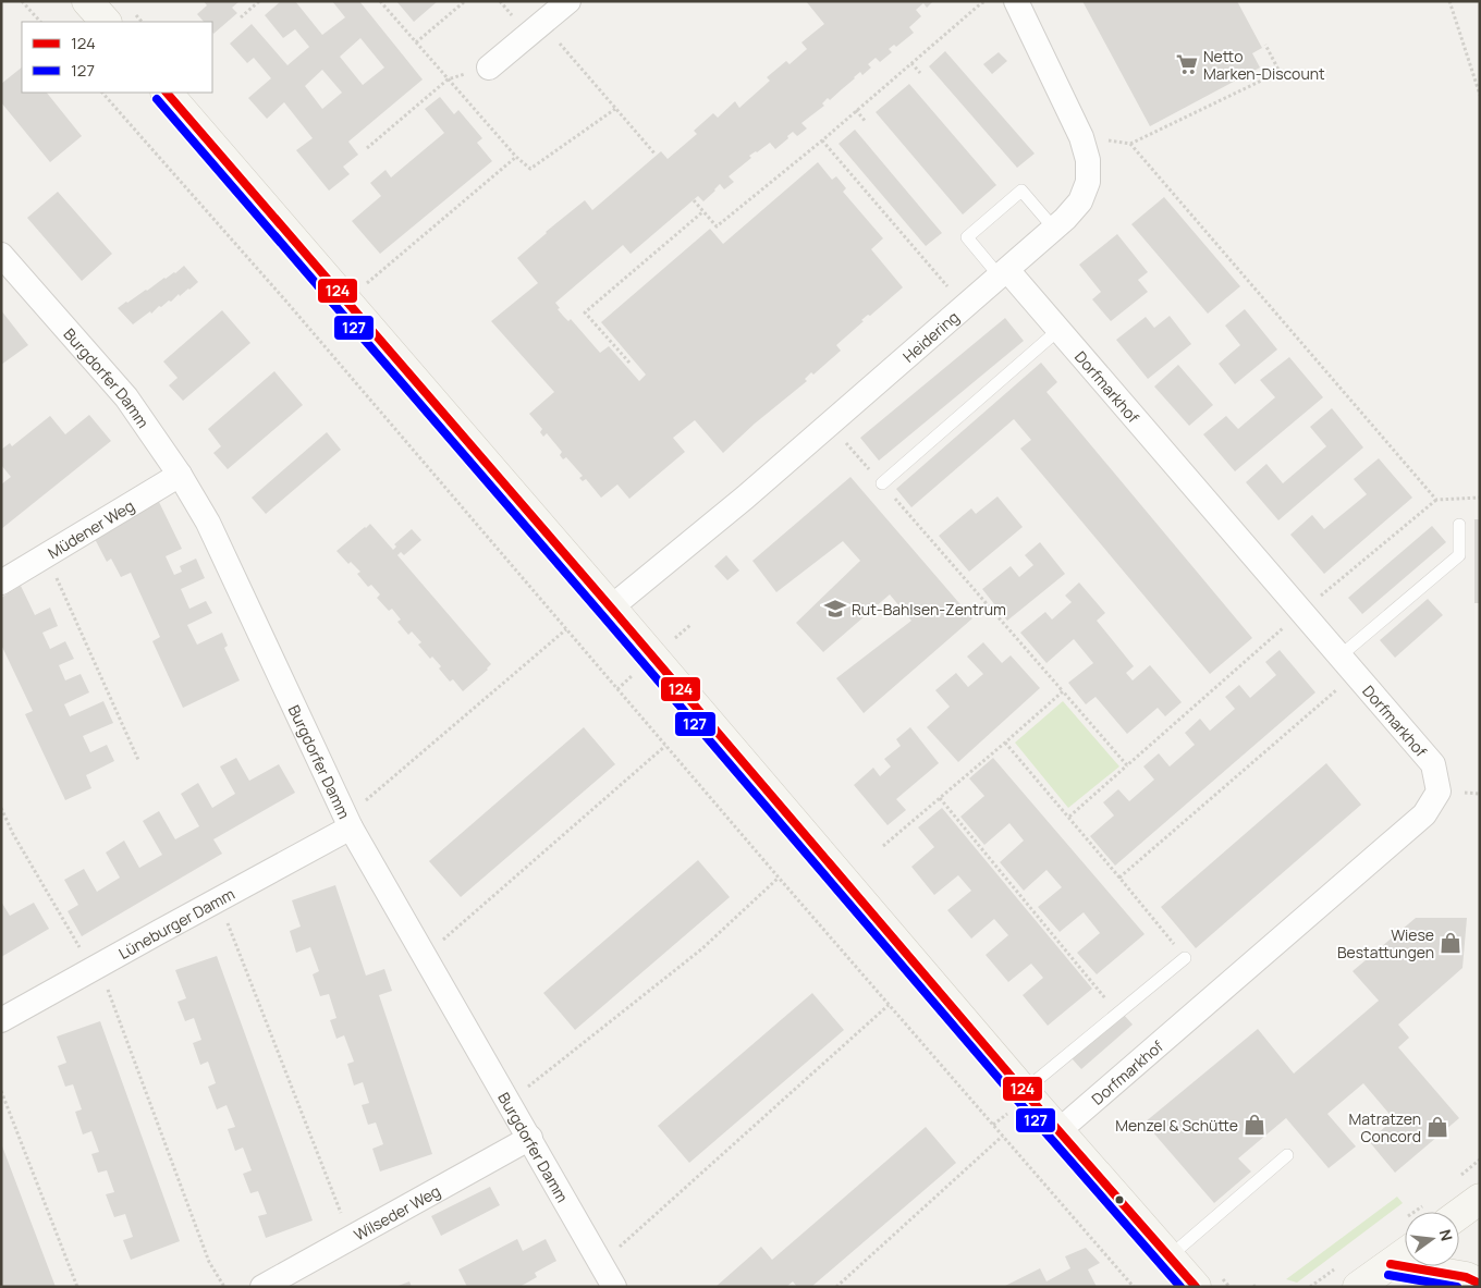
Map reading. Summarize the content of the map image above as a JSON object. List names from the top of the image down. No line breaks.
{"streets":{"street":["Heidering","Burgdorfer Damm","Dorfmarkhof","Müdener Weg","Lüneburger Damm","Wilseder Weg"]},"crossings":[["Heidering","Dorfmarkhof"],["Burgdorfer Damm","Müdener Weg"],["Burgdorfer Damm","Lüneburger Damm"],["Burgdorfer Damm","Wilseder Weg"]],"places":{"supermarket":["Netto Marken-Discount"],"school or university":["Rut-Bahlsen-Zentrum"],"shop":["Wiese Bestattungen","Menzel & Schütte","Matratzen Concord"]},"lines":["transit line 124","transit line 127"],"legend":["124","127"],"north":"right"}
